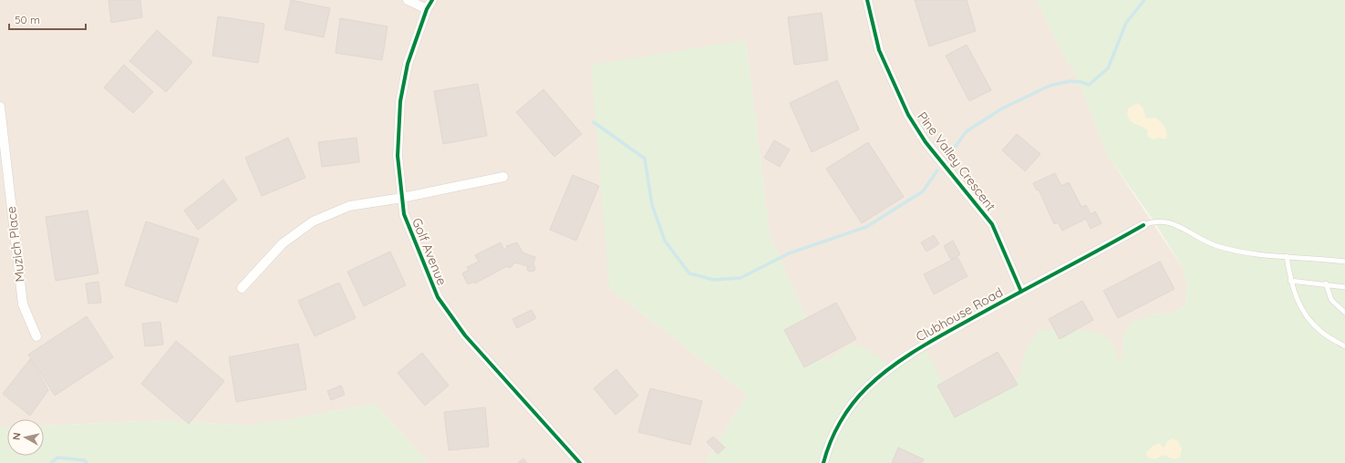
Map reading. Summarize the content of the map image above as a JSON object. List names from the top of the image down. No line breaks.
{"streets":{"street":["Pine Valley Crescent","Muzich Place","Golf Avenue","Clubhouse Road"]},"crossings":[["Pine Valley Crescent","Clubhouse Road"]],"scale_bar":"50 m","north":"left"}
